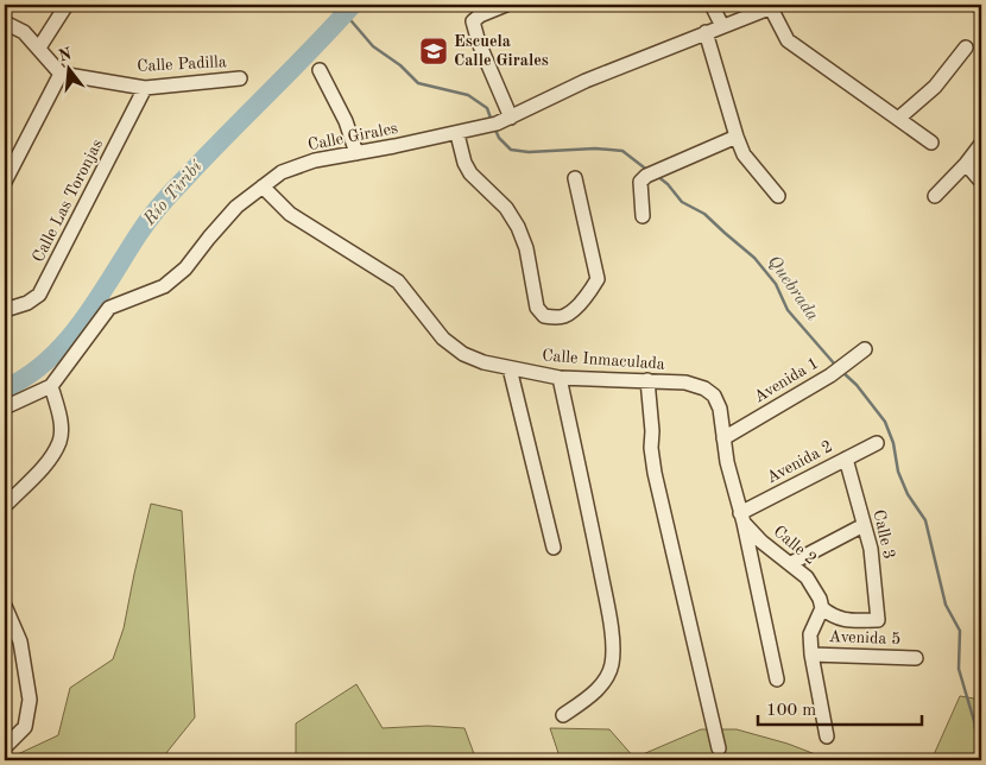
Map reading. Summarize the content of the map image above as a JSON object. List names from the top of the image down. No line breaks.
{"streets":{"street":["Calle Padilla","Calle Girales","Calle Las Toronjas","Calle Inmaculada","Avenida 1","Avenida 2","Calle 3","Calle 2","Avenida 5"]},"crossings":[["Calle Padilla","Calle Las Toronjas"],["Calle Girales","Calle Inmaculada"],["Calle Inmaculada","Avenida 1"],["Calle Inmaculada","Avenida 2"],["Calle Inmaculada","Calle 2"],["Avenida 2","Calle 3"],["Avenida 2","Calle 2"],["Calle 3","Calle 2"]],"water":["Río Tiribí","Quebrada"],"places":{"school or university":["Escuela Calle Girales"]},"scale_bar":"100 m","north":"top"}
